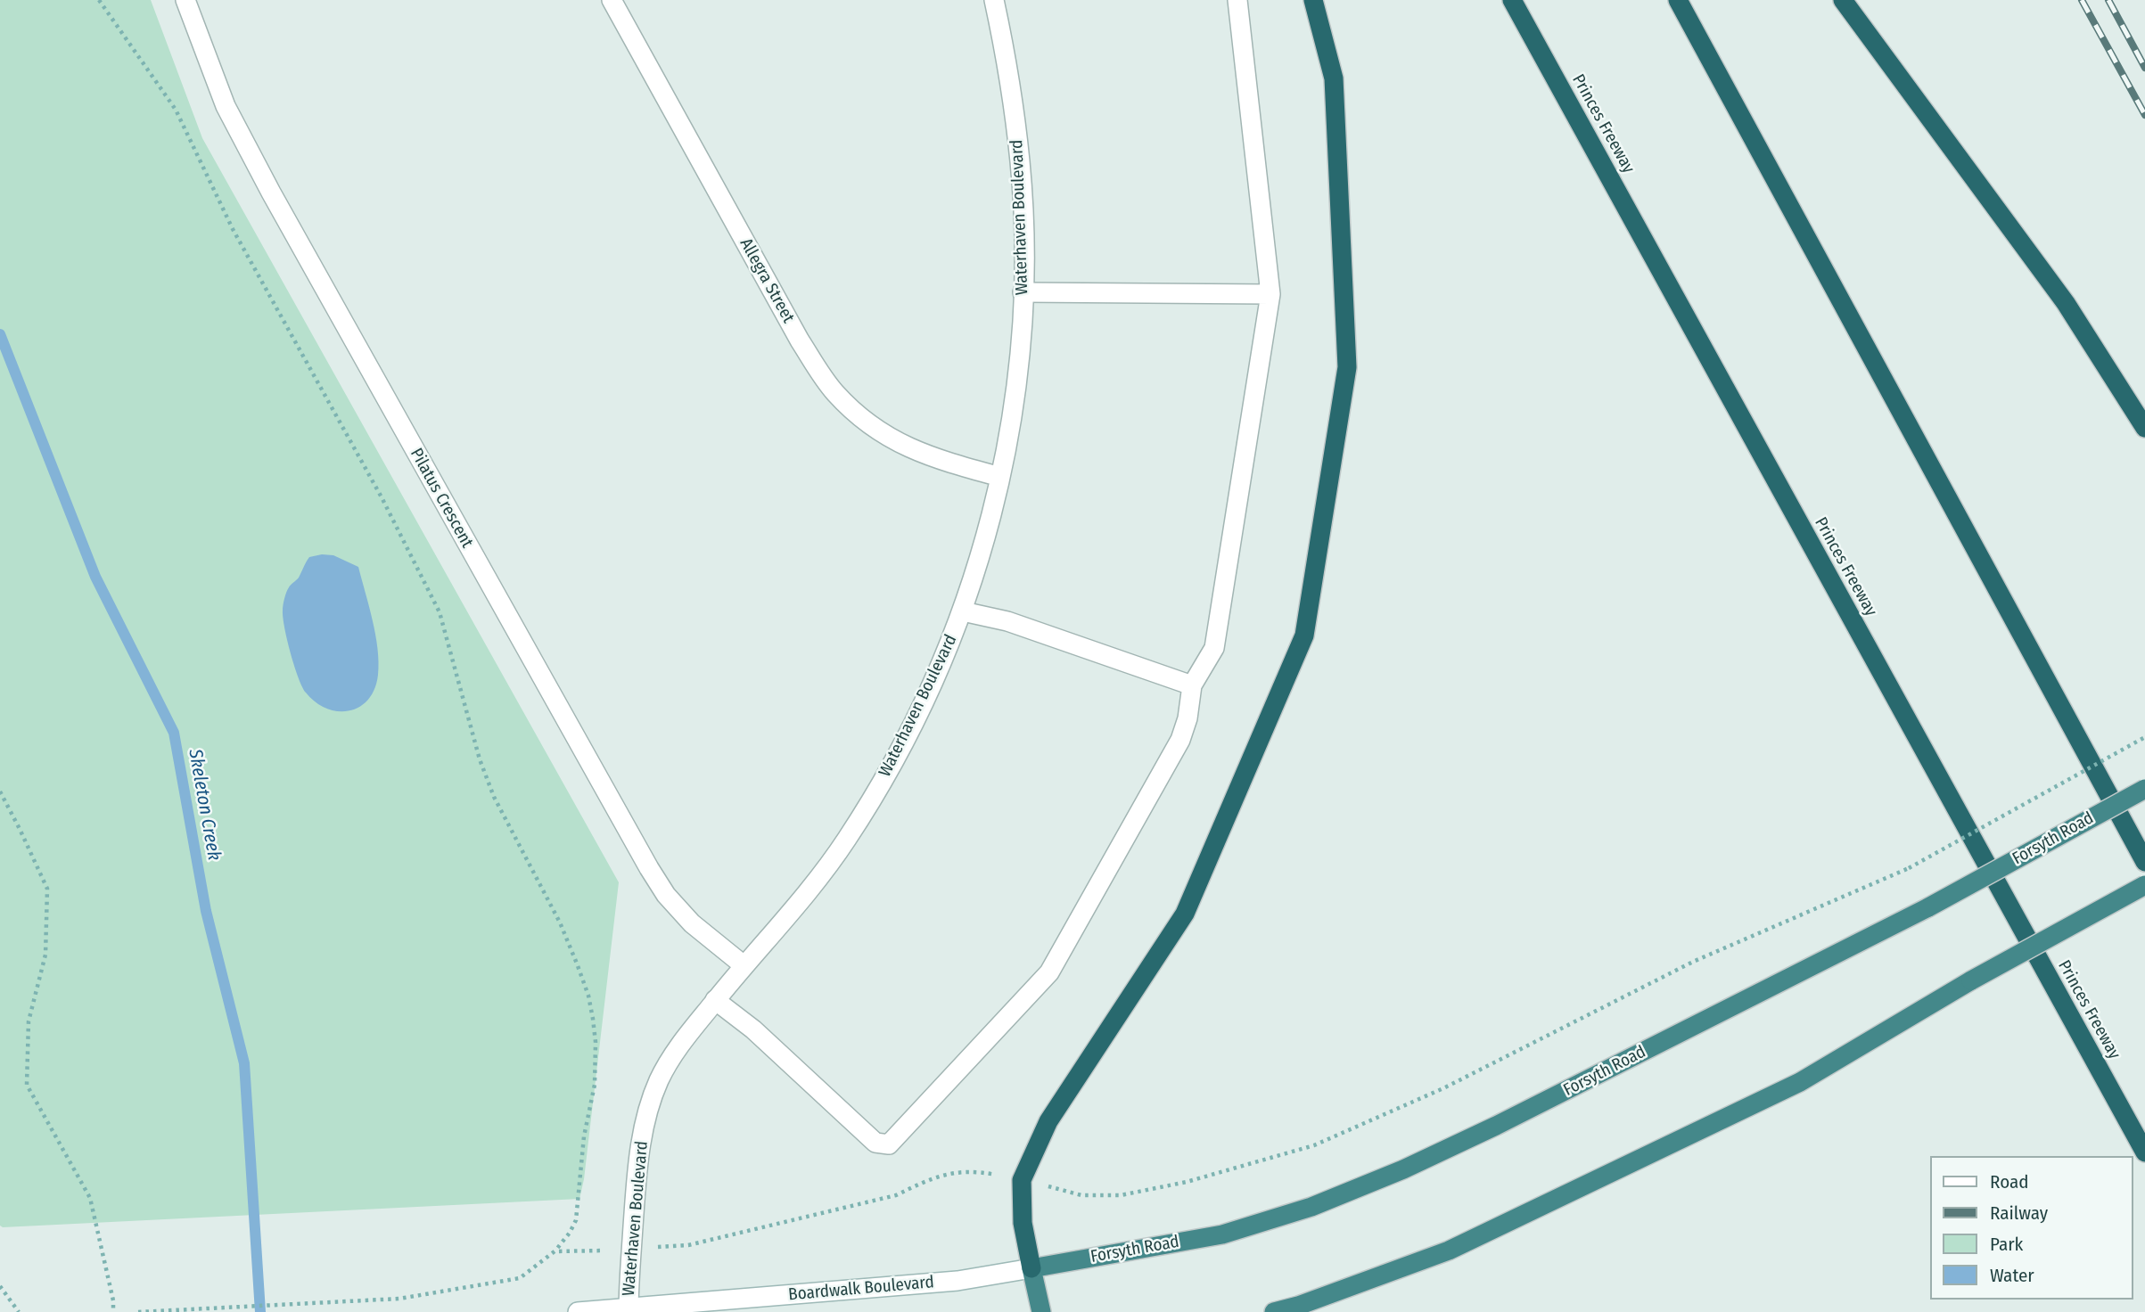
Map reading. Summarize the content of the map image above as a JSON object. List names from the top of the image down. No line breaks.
{"streets":{"highway":["Princes Freeway","Forsyth Road"],"street":["Waterhaven Boulevard","Allegra Street","Pilatus Crescent","Boardwalk Boulevard"]},"crossings":[["Waterhaven Boulevard","Allegra Street"],["Waterhaven Boulevard","Pilatus Crescent"],["Waterhaven Boulevard","Boardwalk Boulevard"],["Forsyth Road","Boardwalk Boulevard"]],"water":["Skeleton Creek"],"legend":["Road","Railway","Park","Water"]}
